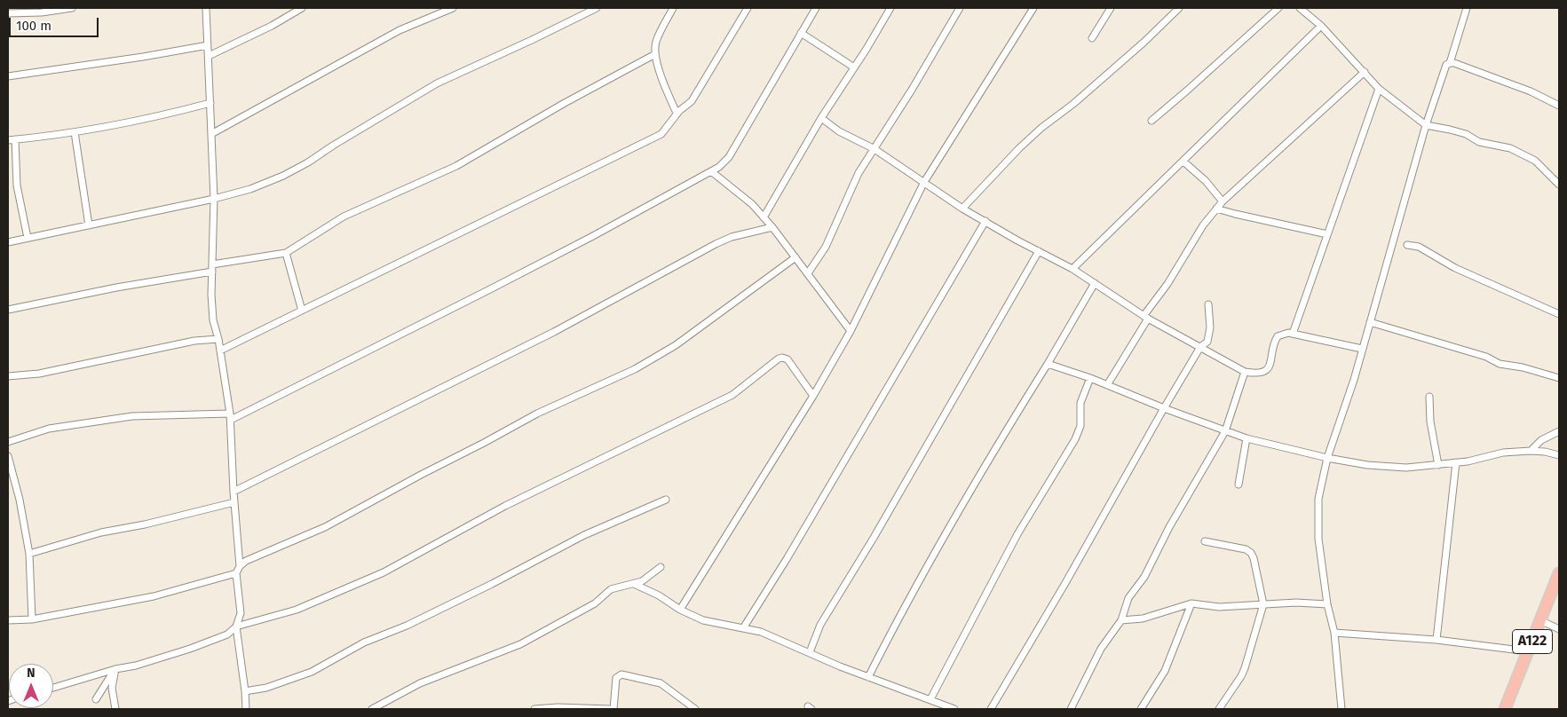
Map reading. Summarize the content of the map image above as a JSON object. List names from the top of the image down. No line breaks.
{"streets":{"highway":["A122"]},"scale_bar":"100 m","north":"top"}
